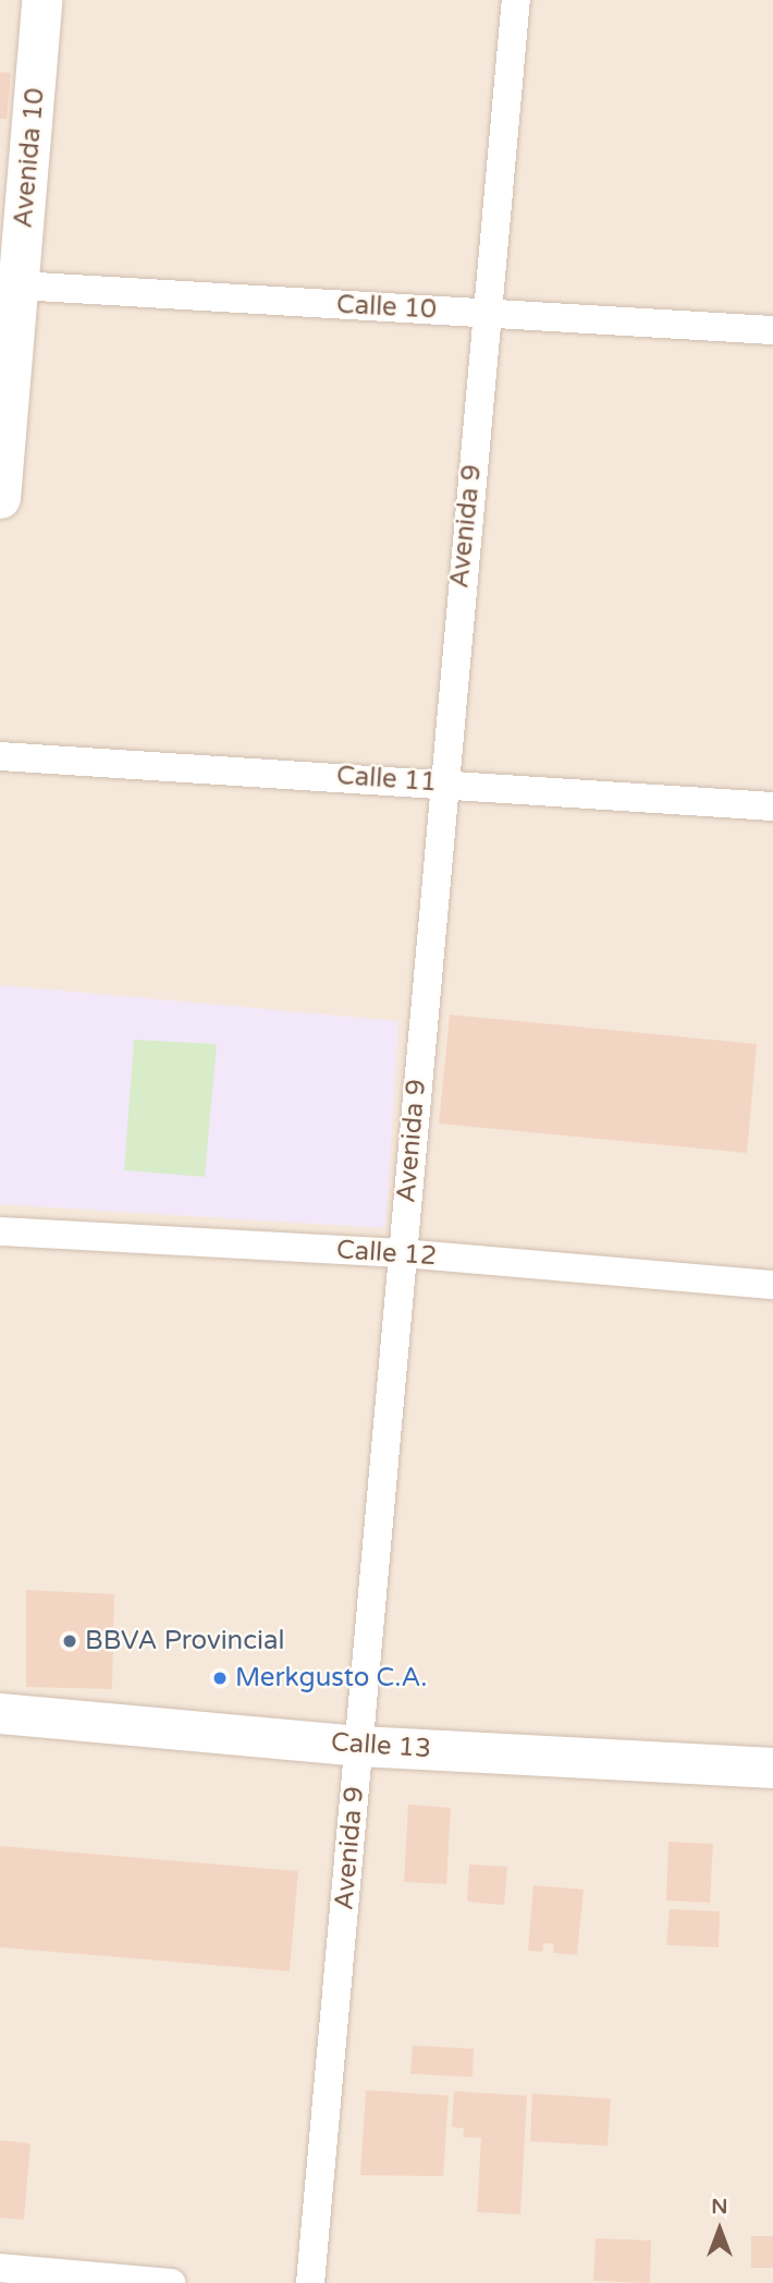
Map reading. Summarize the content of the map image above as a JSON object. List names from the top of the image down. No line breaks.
{"streets":{"main road":["Avenida 10","Calle 13"],"street":["Calle 10","Avenida 9","Calle 11","Calle 12"]},"crossings":[["Avenida 10","Calle 10"],["Calle 10","Avenida 9"],["Avenida 9","Calle 11"],["Avenida 9","Calle 12"],["Avenida 9","Calle 13"]],"places":["BBVA Provincial","Merkgusto C.A."],"north":"top"}
